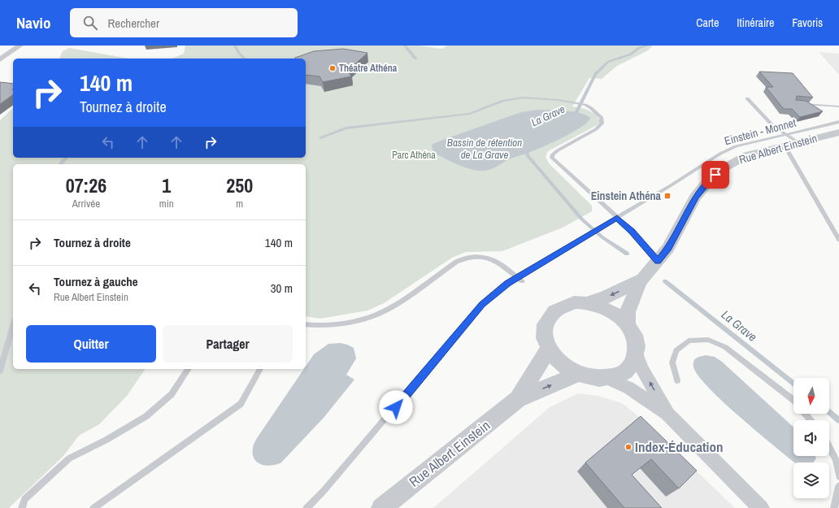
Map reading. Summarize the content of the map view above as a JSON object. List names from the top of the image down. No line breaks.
{"streets":{"street":["Rue Albert Einstein"],"lane":["Einstein - Monnet"]},"crossings":[["Einstein - Monnet","Rue Albert Einstein"]],"water":["La Grave","Bassin de rétention de La Grave"],"parks":["Parc Athéna"],"places":{"other":["Théatre Athéna","Index-Éducation"],"transit":["Einstein Athéna"]},"north":"bottom","page":{"header":"Navio","search":"Rechercher","nav":["Carte","Itinéraire","Favoris"],"turn":["140 m","Tournez à droite"],"eta":["07:26","Arrivée","1","min","250","m"],"list":[{"name":"Tournez à droite","value":"140 m"},{"name":"Tournez à gauche","note":"Rue Albert Einstein","value":"30 m"}],"buttons":["Quitter","Partager"]}}
